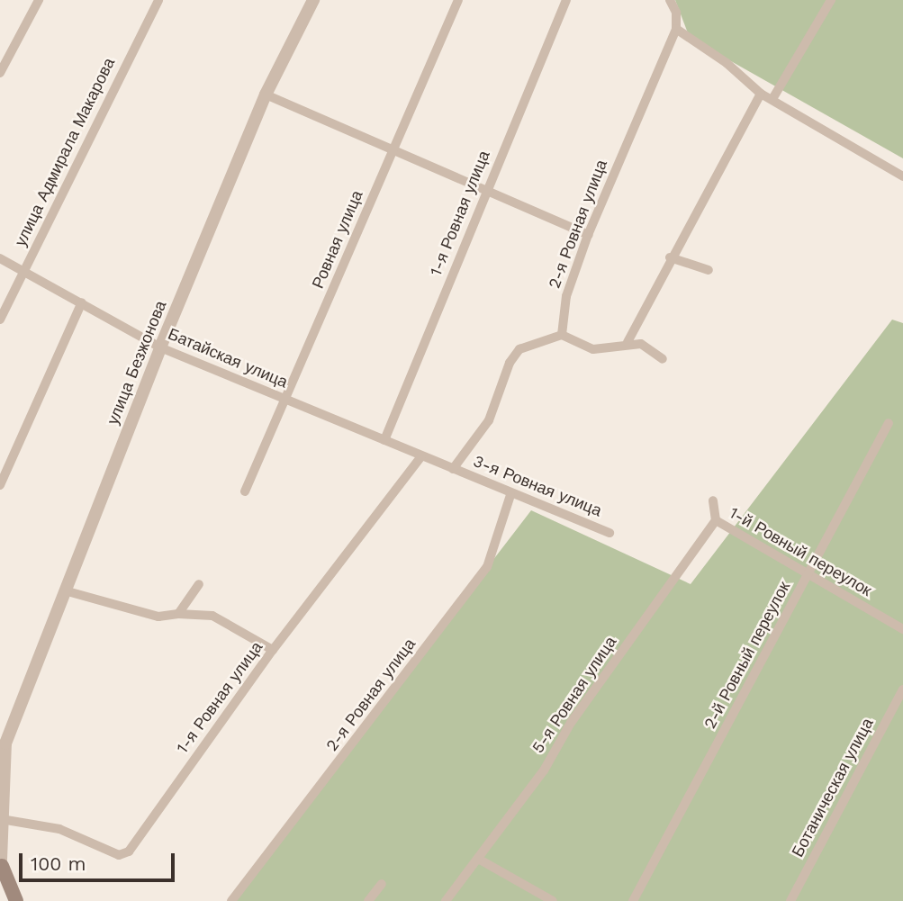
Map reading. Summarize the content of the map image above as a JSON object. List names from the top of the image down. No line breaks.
{"streets":{"street":["улица Адмирала Макарова","1-я Ровная улица","2-я Ровная улица","Ровная улица","Батайская улица","улица Безжонова","3-я Ровная улица","1-й Ровный переулок","2-й Ровный переулок","5-я Ровная улица","Ботаническая улица"]},"crossings":[["улица Адмирала Макарова","Батайская улица"],["1-я Ровная улица","Батайская улица"],["1-я Ровная улица","улица Безжонова"],["2-я Ровная улица","3-я Ровная улица"],["Ровная улица","Батайская улица"],["Батайская улица","улица Безжонова"],["Батайская улица","3-я Ровная улица"],["1-й Ровный переулок","2-й Ровный переулок"],["1-й Ровный переулок","5-я Ровная улица"]],"scale_bar":"100 m"}
